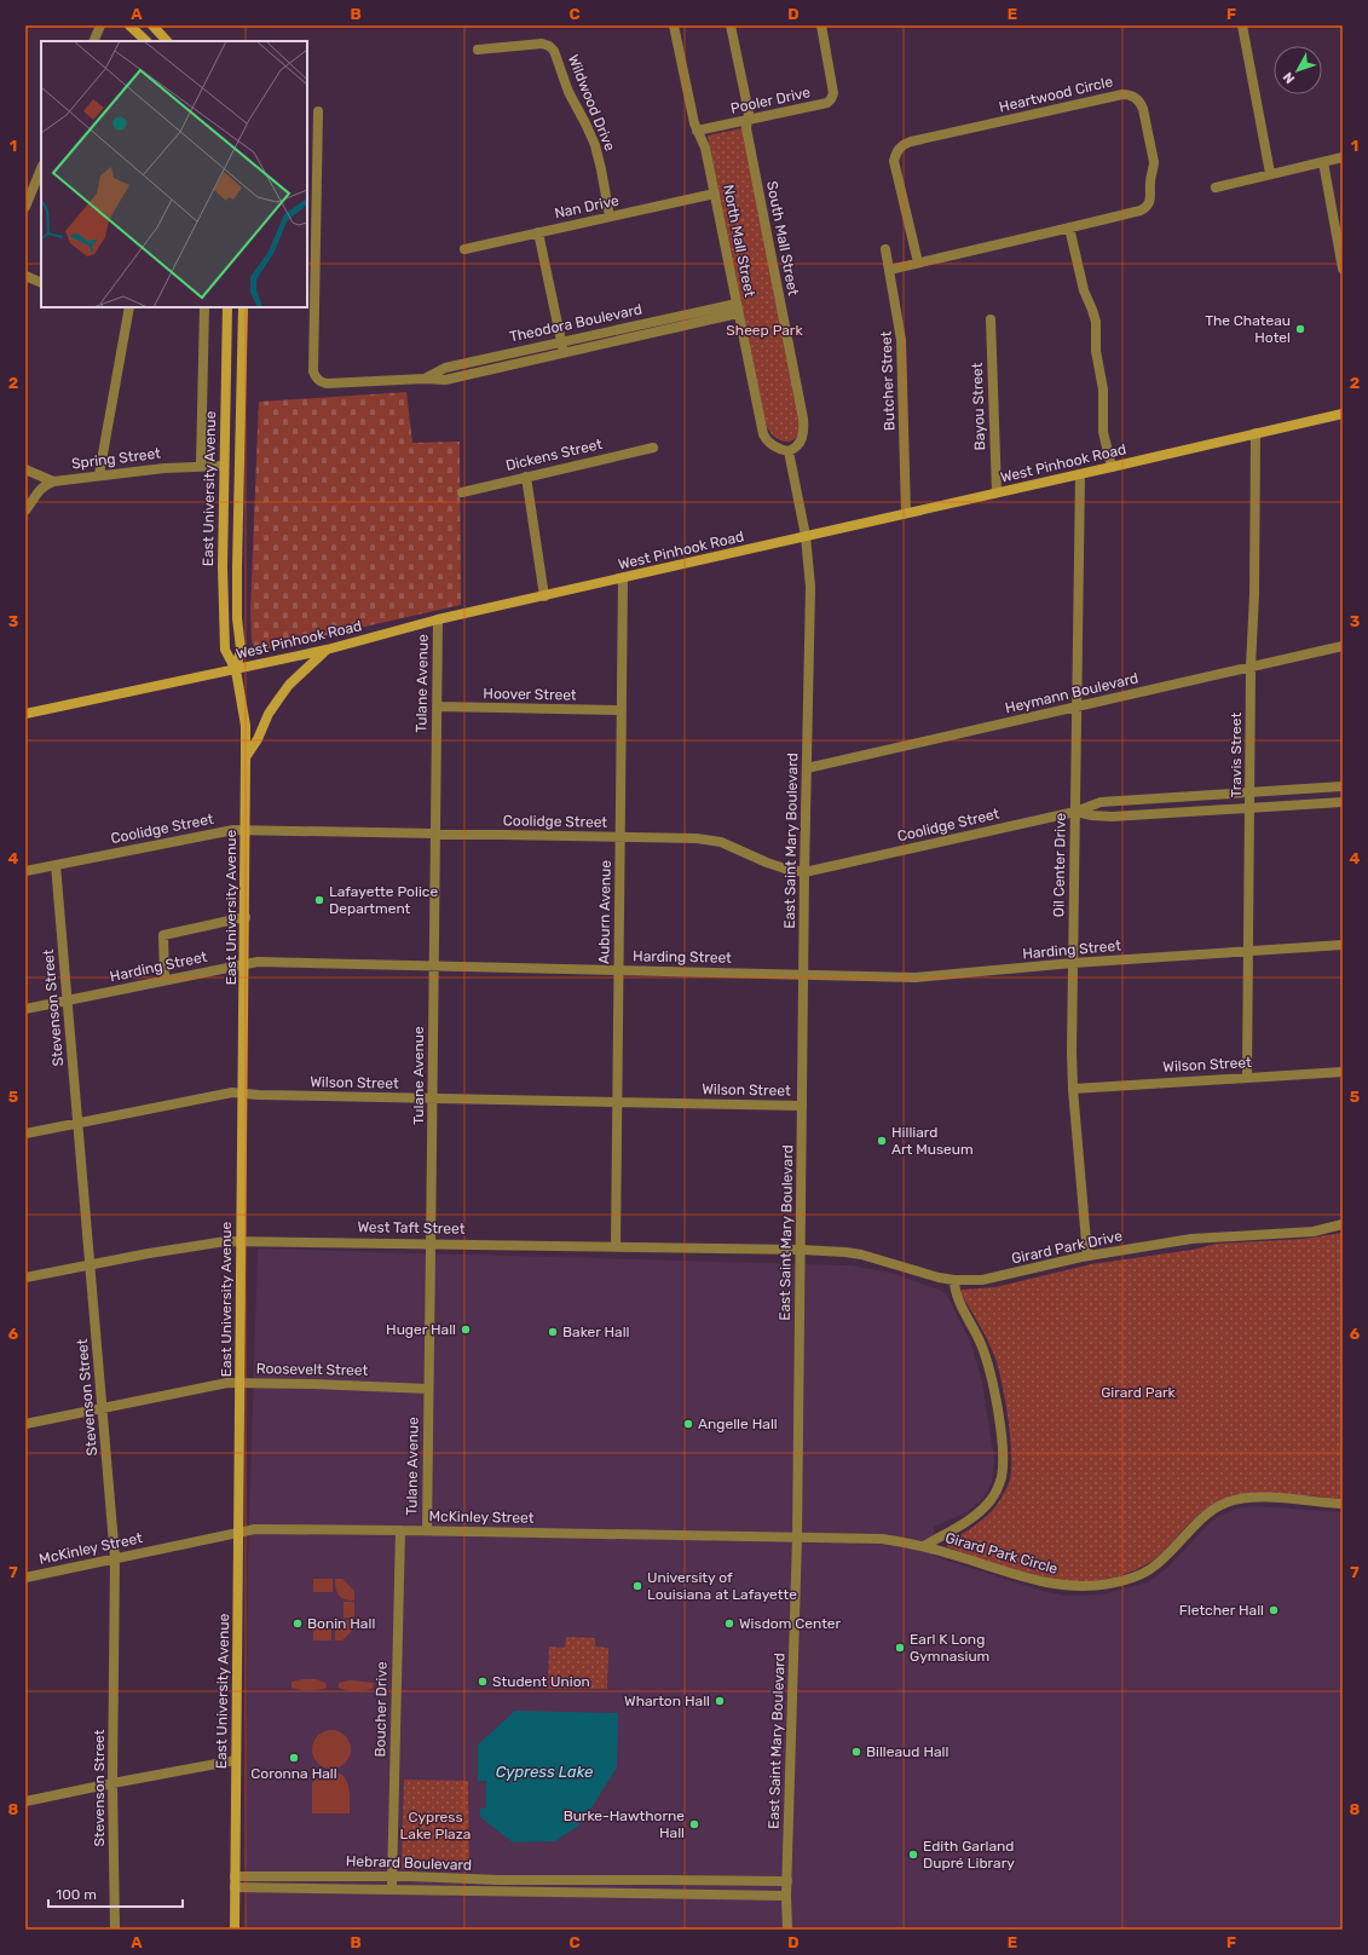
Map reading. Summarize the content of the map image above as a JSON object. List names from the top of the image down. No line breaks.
{"streets":{"main road":["West Pinhook Road","East University Avenue"],"street":["Heartwood Circle","Pooler Drive","Wildwood Drive","Nan Drive","South Mall Street","North Mall Street","Theodora Boulevard","Butcher Street","Bayou Street","Dickens Street","Spring Street","Tulane Avenue","Heymann Boulevard","Hoover Street","Travis Street","Coolidge Street","East Saint Mary Boulevard","Oil Center Drive","Auburn Avenue","Harding Street","Stevenson Street","Wilson Street","West Taft Street","Girard Park Drive","Roosevelt Street","McKinley Street","Girard Park Circle","Boucher Drive","Hebrard Boulevard"]},"crossings":[["Heartwood Circle","Butcher Street"],["Pooler Drive","South Mall Street"],["Pooler Drive","North Mall Street"],["Wildwood Drive","Nan Drive"],["Nan Drive","North Mall Street"],["South Mall Street","North Mall Street"],["South Mall Street","East Saint Mary Boulevard"],["North Mall Street","Theodora Boulevard"],["North Mall Street","East Saint Mary Boulevard"],["Butcher Street","West Pinhook Road"],["Bayou Street","West Pinhook Road"],["Spring Street","East University Avenue"],["West Pinhook Road","East University Avenue"],["West Pinhook Road","Tulane Avenue"],["West Pinhook Road","Travis Street"],["West Pinhook Road","East Saint Mary Boulevard"],["West Pinhook Road","Oil Center Drive"],["West Pinhook Road","Auburn Avenue"],["East University Avenue","Coolidge Street"],["East University Avenue","Harding Street"],["East University Avenue","Wilson Street"],["East University Avenue","West Taft Street"],["East University Avenue","Roosevelt Street"],["East University Avenue","McKinley Street"],["East University Avenue","Hebrard Boulevard"],["Tulane Avenue","Hoover Street"],["Tulane Avenue","Coolidge Street"],["Tulane Avenue","Harding Street"],["Tulane Avenue","Wilson Street"],["Tulane Avenue","West Taft Street"],["Tulane Avenue","Roosevelt Street"],["Tulane Avenue","McKinley Street"],["Heymann Boulevard","Travis Street"],["Heymann Boulevard","East Saint Mary Boulevard"],["Heymann Boulevard","Oil Center Drive"],["Hoover Street","Auburn Avenue"],["Travis Street","Coolidge Street"],["Travis Street","Harding Street"],["Travis Street","Wilson Street"],["Coolidge Street","East Saint Mary Boulevard"],["Coolidge Street","Oil Center Drive"],["Coolidge Street","Auburn Avenue"],["Coolidge Street","Stevenson Street"],["East Saint Mary Boulevard","Harding Street"],["East Saint Mary Boulevard","Wilson Street"],["East Saint Mary Boulevard","West Taft Street"],["East Saint Mary Boulevard","Girard Park Drive"],["East Saint Mary Boulevard","McKinley Street"],["East Saint Mary Boulevard","Girard Park Circle"],["East Saint Mary Boulevard","Hebrard Boulevard"],["Oil Center Drive","Harding Street"],["Oil Center Drive","Wilson Street"],["Oil Center Drive","Girard Park Drive"],["Auburn Avenue","Harding Street"],["Auburn Avenue","Wilson Street"],["Auburn Avenue","West Taft Street"],["Harding Street","Stevenson Street"],["Stevenson Street","Wilson Street"],["Stevenson Street","West Taft Street"],["Stevenson Street","Roosevelt Street"],["Stevenson Street","McKinley Street"],["West Taft Street","Girard Park Drive"],["McKinley Street","Girard Park Circle"],["McKinley Street","Boucher Drive"],["Boucher Drive","Hebrard Boulevard"]],"water":["Cypress Lake"],"parks":["Sheep Park","Girard Park","Cypress Lake Plaza"],"places":["The Chateau Hotel","Lafayette Police Department","Hilliard Art Museum","Huger Hall","Baker Hall","Angelle Hall","University of Louisiana at Lafayette","Fletcher Hall","Bonin Hall","Wisdom Center","Earl K Long Gymnasium","Student Union","Wharton Hall","Billeaud Hall","Coronna Hall","Burke-Hawthorne Hall","Edith Garland Dupré Library"],"scale_bar":"100 m","north":"bottom left","grid":{"columns":["A","B","C","D","E","F"],"rows":["1","2","3","4","5","6","7","8"]}}
